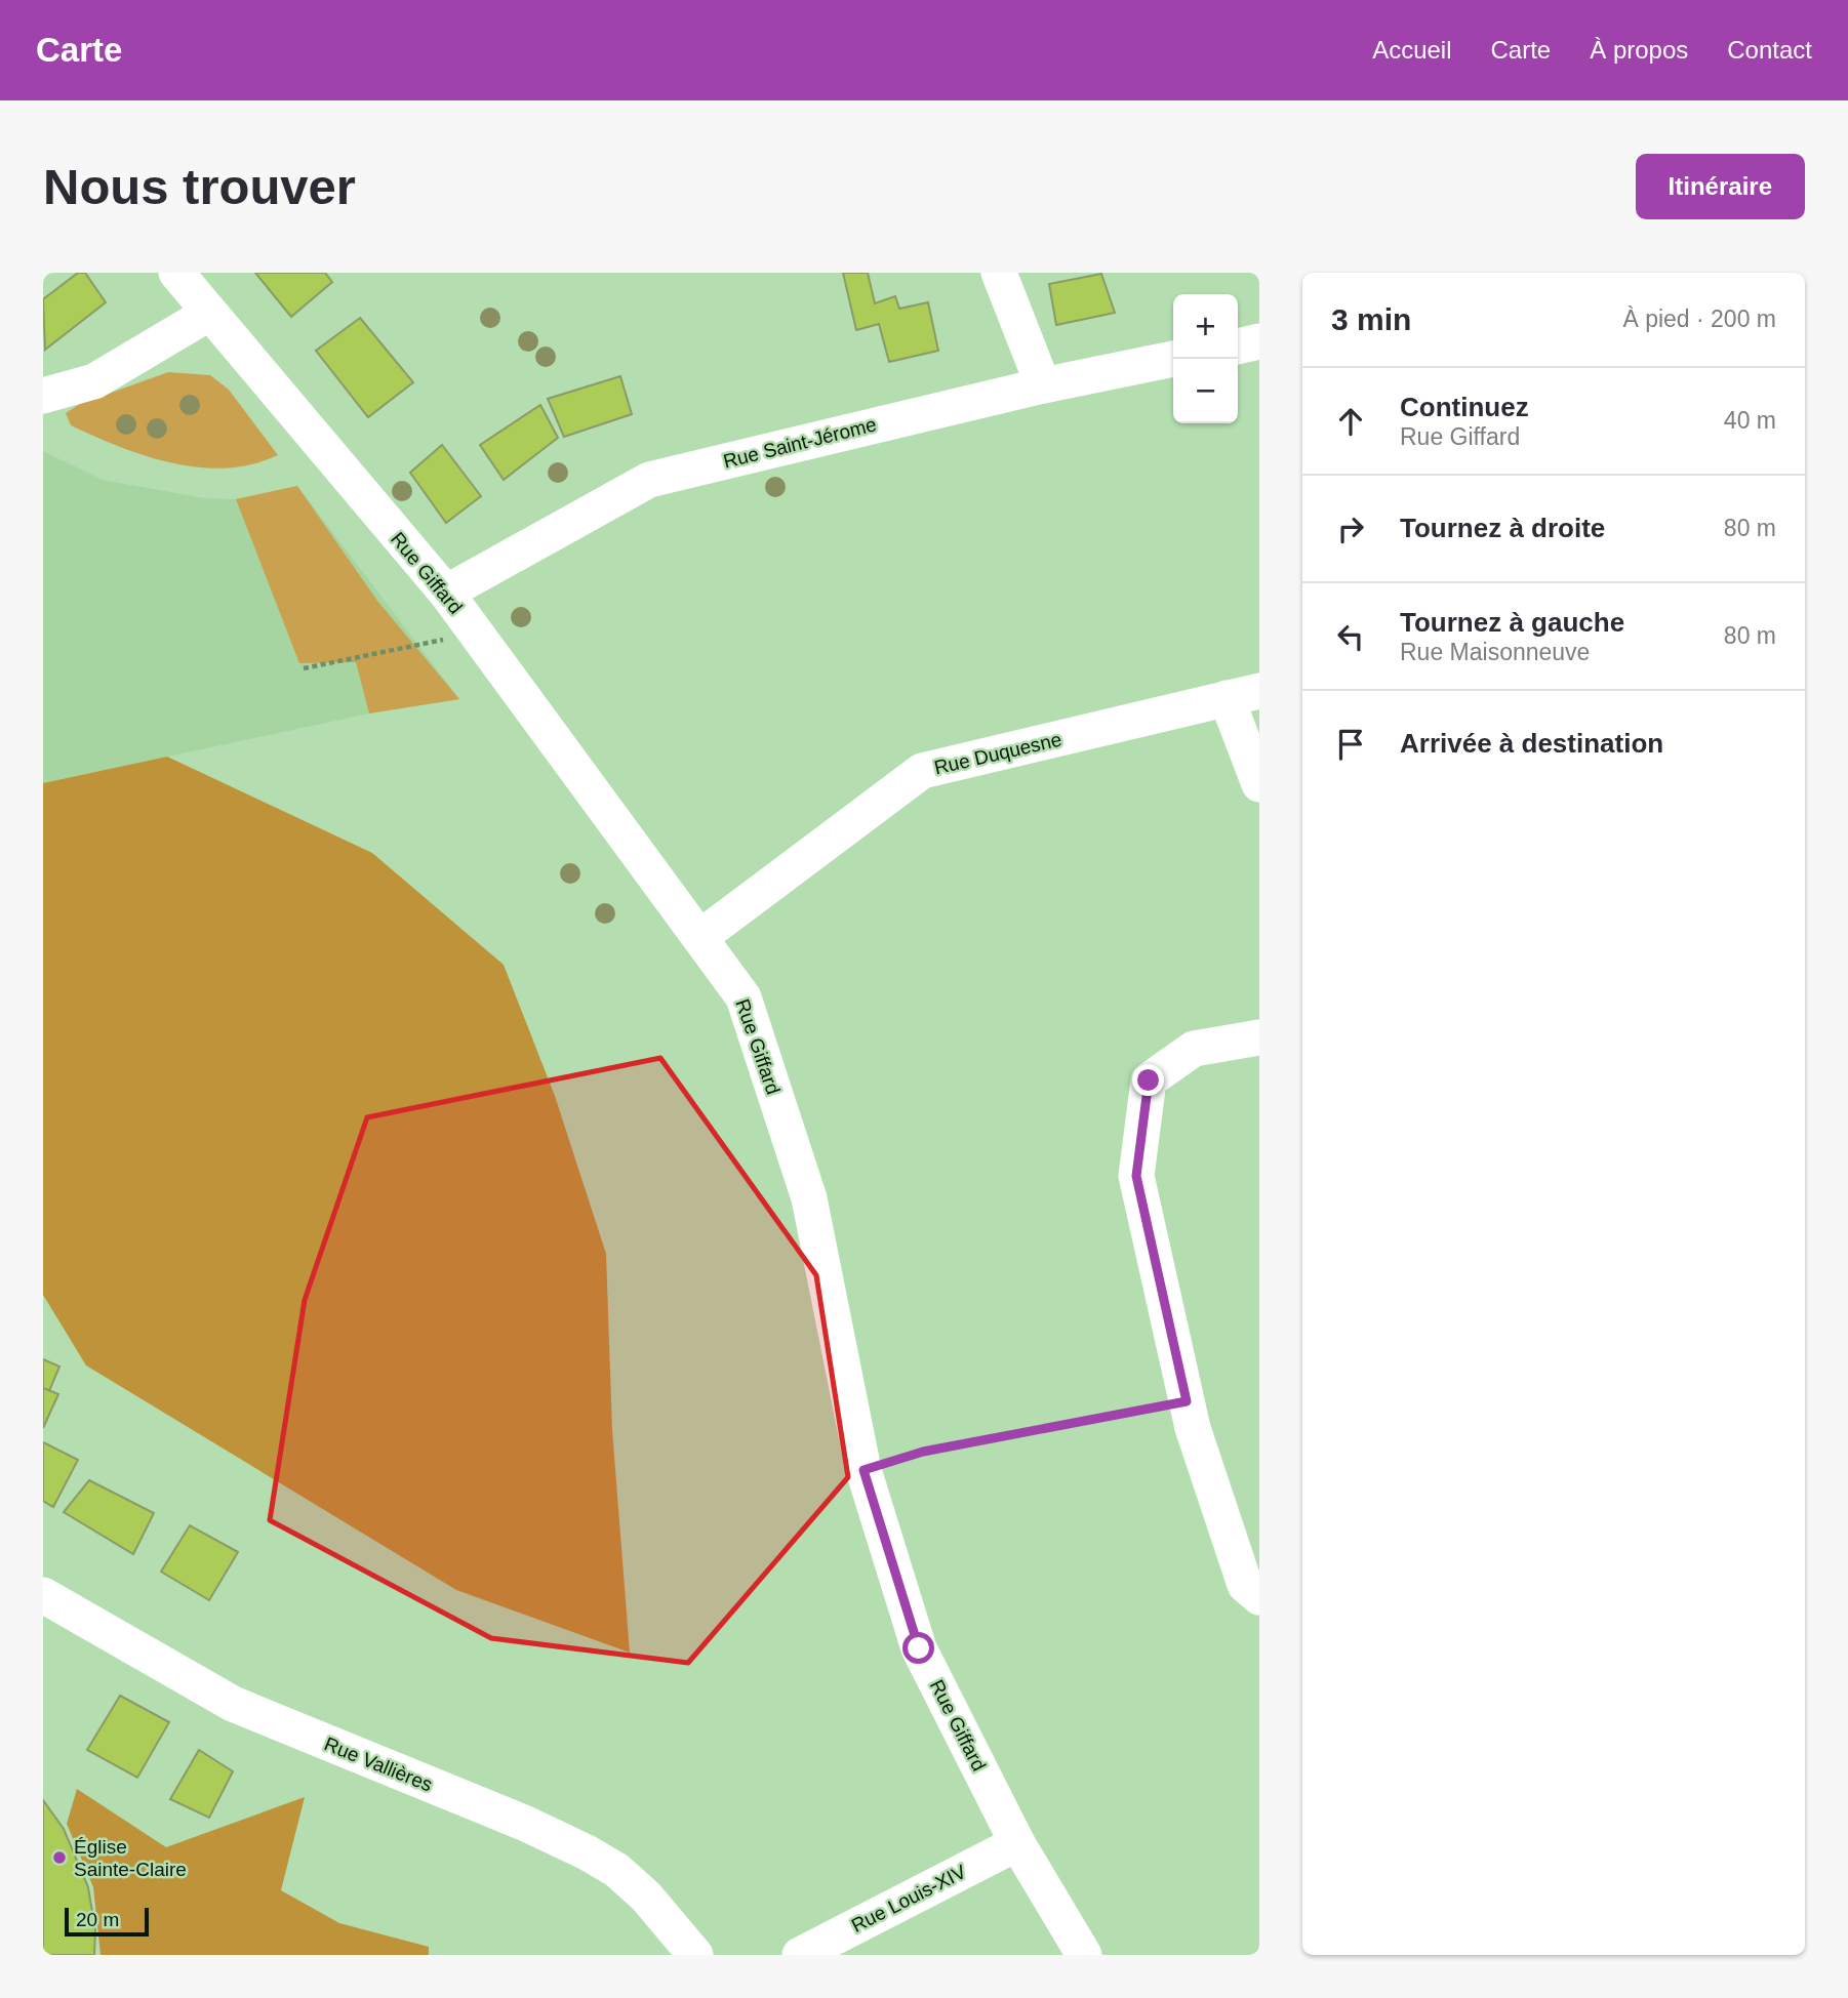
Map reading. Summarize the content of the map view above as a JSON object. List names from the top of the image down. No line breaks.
{"streets":{"street":["Rue Saint-Jérome","Rue Giffard","Rue Duquesne","Rue Vallières","Rue Louis-XIV"]},"crossings":[["Rue Saint-Jérome","Rue Giffard"],["Rue Giffard","Rue Duquesne"],["Rue Giffard","Rue Louis-XIV"]],"places":["Église Sainte-Claire"],"scale_bar":"20 m","page":{"header":"Carte","nav":["Accueil","Carte","À propos","Contact"],"buttons":"Itinéraire","title":"Nous trouver","heading":["3 min","À pied · 200 m"],"map_buttons":["+","−"],"list":[["Continuez","Rue Giffard","40 m"],["Tournez à droite","80 m"],["Tournez à gauche","Rue Maisonneuve","80 m"],"Arrivée à destination"],"scale":"20 m"}}
